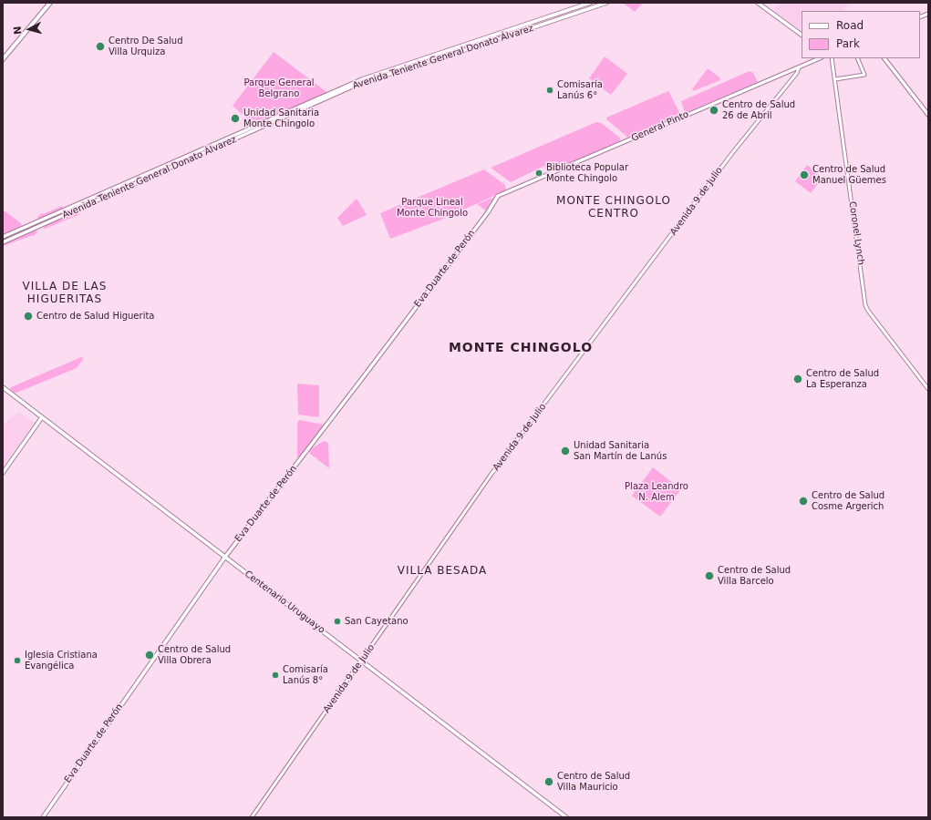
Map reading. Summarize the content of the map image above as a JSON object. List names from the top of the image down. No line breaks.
{"streets":{"main road":["Avenida Teniente General Donato Álvarez","General Pinto","Eva Duarte de Perón","Centenario Uruguayo"],"street":["Avenida 9 de Julio","Coronel Lynch"]},"crossings":[["General Pinto","Avenida 9 de Julio"],["General Pinto","Eva Duarte de Perón"],["Avenida 9 de Julio","Centenario Uruguayo"],["Eva Duarte de Perón","Centenario Uruguayo"]],"districts":["MONTE CHINGOLO CENTRO","VILLA DE LAS HIGUERITAS","MONTE CHINGOLO","VILLA BESADA"],"parks":["Parque General Belgrano","Parque Lineal Monte Chingolo","Plaza Leandro N. Alem"],"places":["Centro De Salud Villa Urquiza","Comisaría Lanús 6°","Centro de Salud 26 de Abril","Unidad Sanitaria Monte Chingolo","Biblioteca Popular Monte Chingolo","Centro de Salud Manuel Güemes","Centro de Salud Higuerita","Centro de Salud La Esperanza","Unidad Sanitaria San Martín de Lanús","Centro de Salud Cosme Argerich","Centro de Salud Villa Barcelo","San Cayetano","Centro de Salud Villa Obrera","Iglesia Cristiana Evangélica","Comisaría Lanús 8°","Centro de Salud Villa Mauricio"],"legend":["Road","Park"],"north":"left"}
